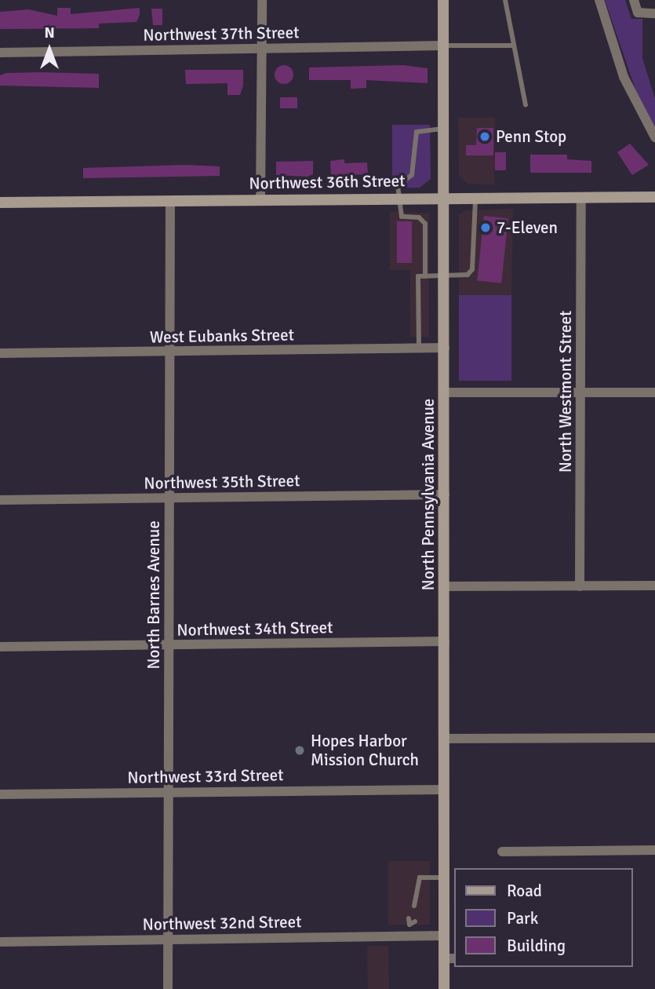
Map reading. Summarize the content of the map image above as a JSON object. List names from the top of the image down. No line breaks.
{"streets":{"main road":["Northwest 36th Street","North Pennsylvania Avenue"],"street":["Northwest 37th Street","West Eubanks Street","North Westmont Street","Northwest 35th Street","North Barnes Avenue","Northwest 34th Street","Northwest 33rd Street","Northwest 32nd Street"]},"crossings":[["Northwest 37th Street","North Pennsylvania Avenue"],["Northwest 36th Street","North Westmont Street"],["Northwest 36th Street","North Pennsylvania Avenue"],["Northwest 36th Street","North Barnes Avenue"],["West Eubanks Street","North Pennsylvania Avenue"],["West Eubanks Street","North Barnes Avenue"],["Northwest 35th Street","North Pennsylvania Avenue"],["Northwest 35th Street","North Barnes Avenue"],["North Pennsylvania Avenue","Northwest 34th Street"],["North Pennsylvania Avenue","Northwest 33rd Street"],["North Pennsylvania Avenue","Northwest 32nd Street"],["North Barnes Avenue","Northwest 34th Street"],["North Barnes Avenue","Northwest 33rd Street"],["North Barnes Avenue","Northwest 32nd Street"]],"places":["Penn Stop","7-Eleven","Hopes Harbor Mission Church"],"legend":["Road","Park","Building"],"north":"top"}
